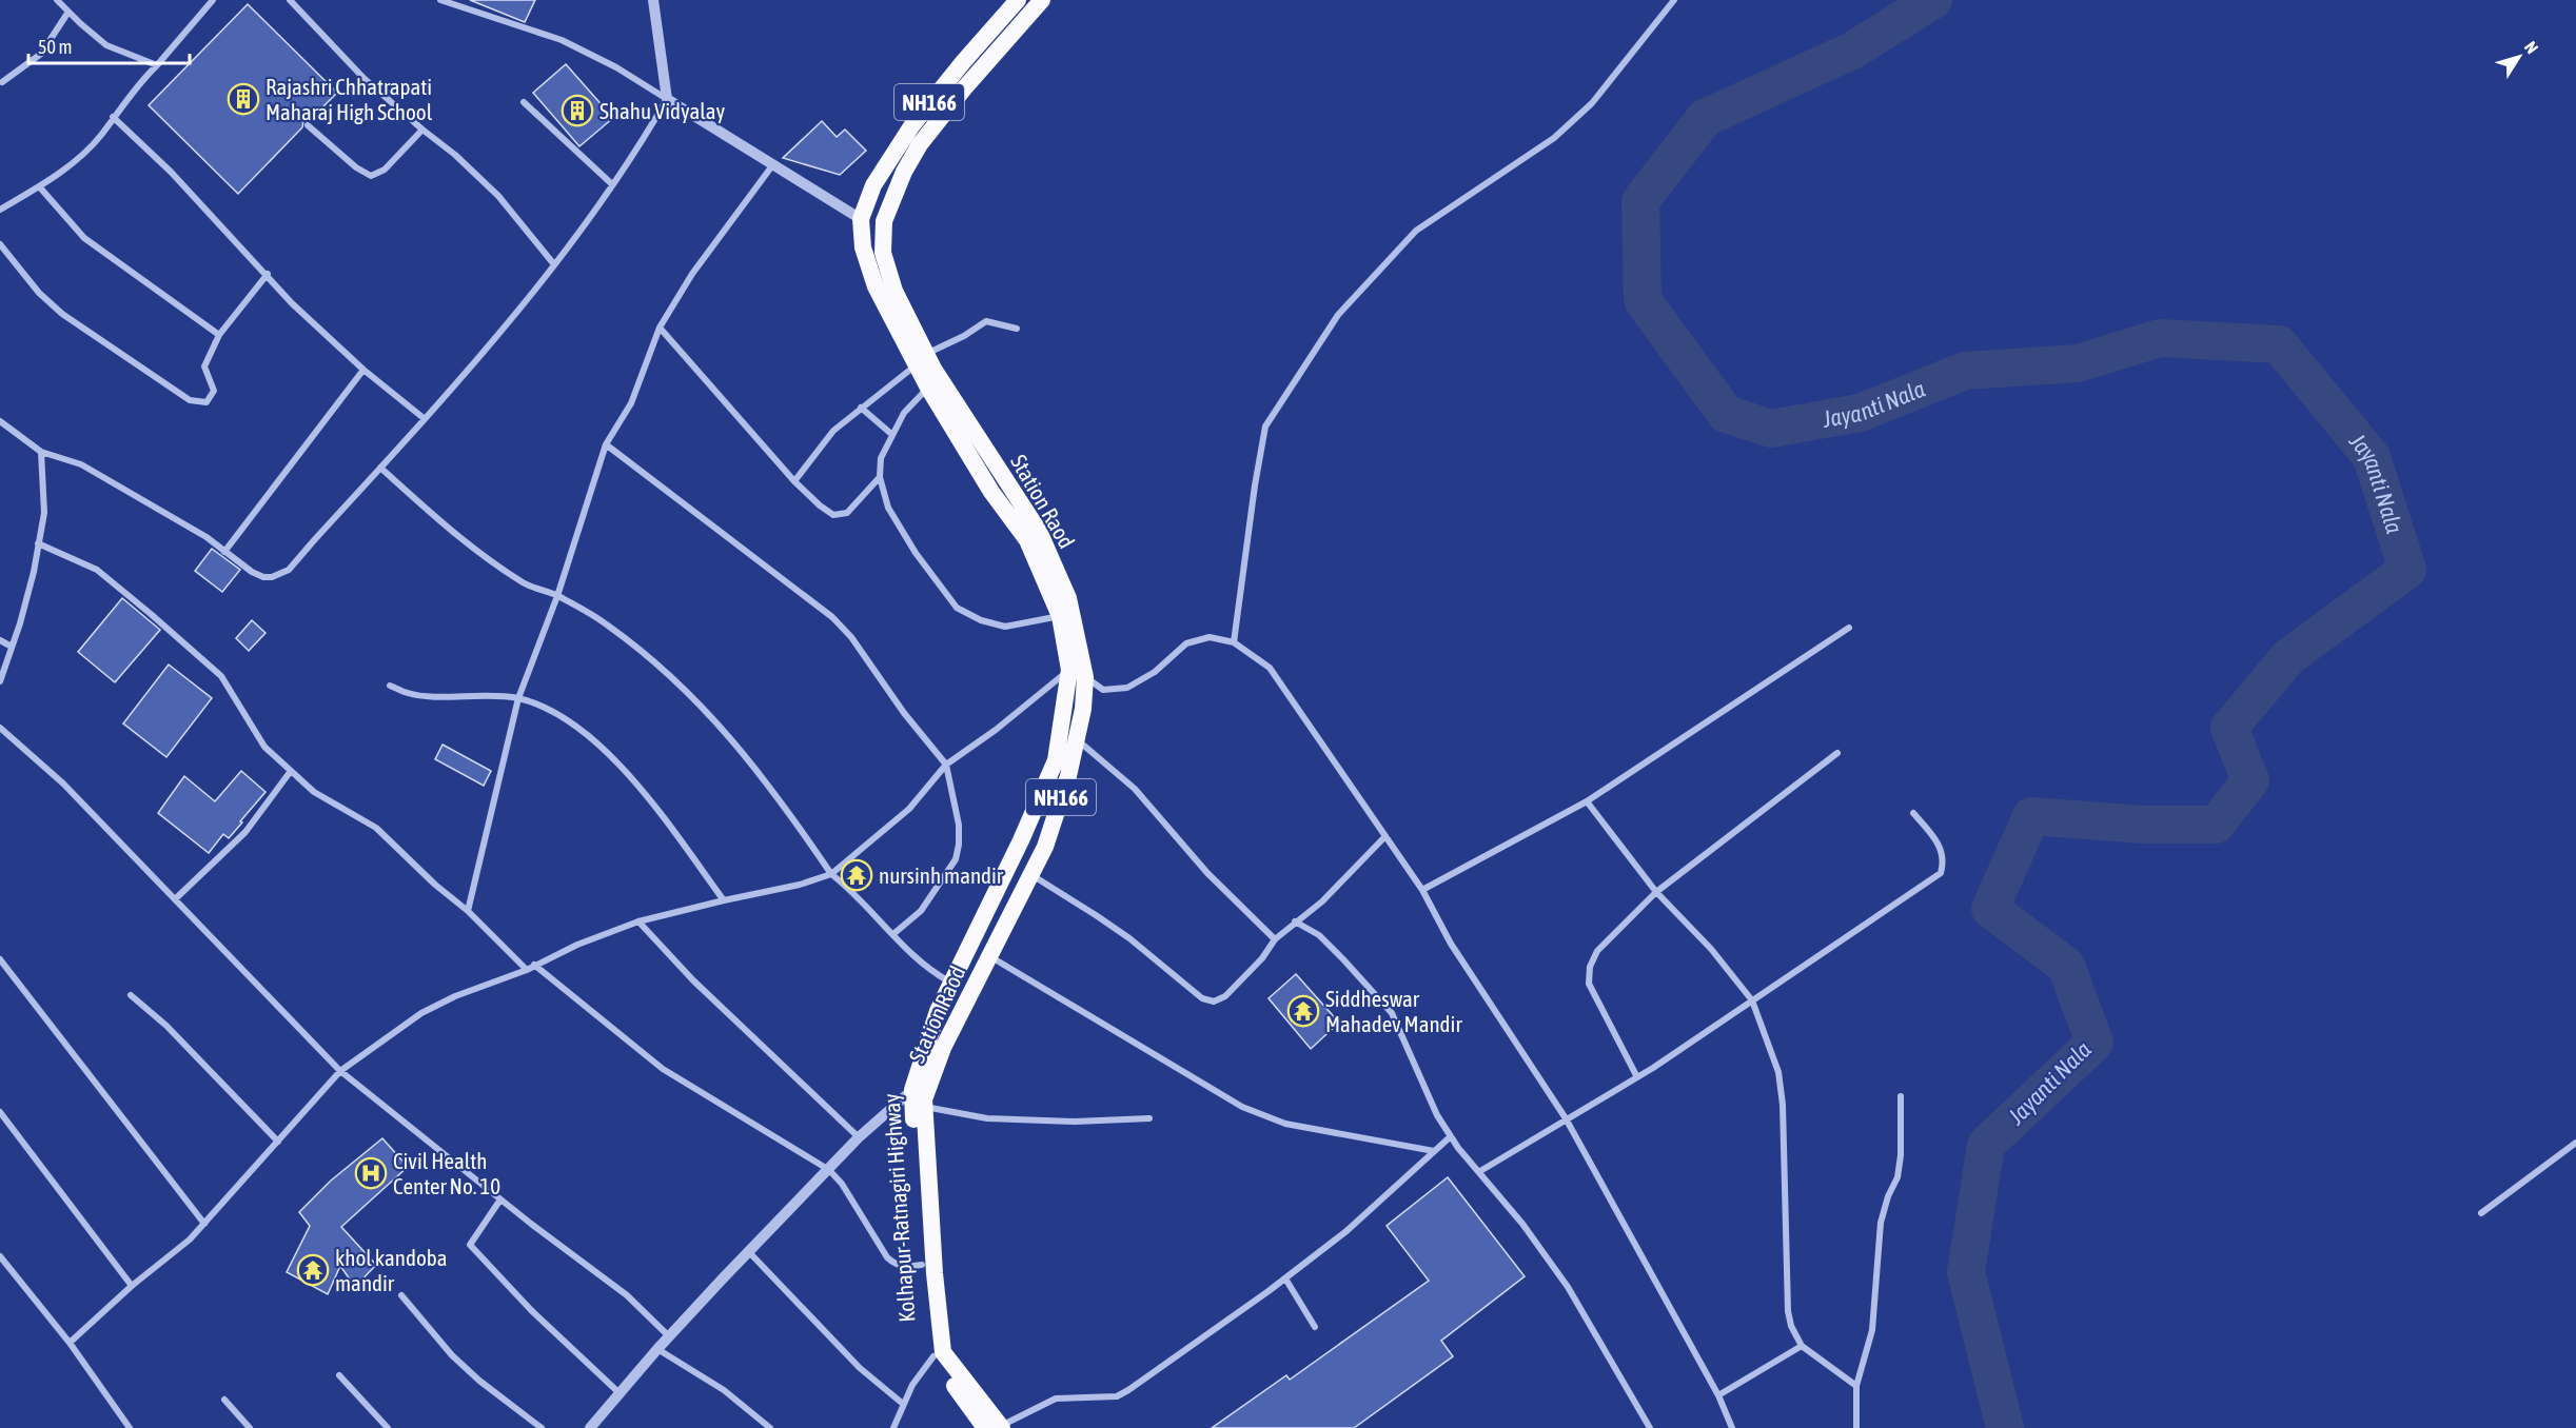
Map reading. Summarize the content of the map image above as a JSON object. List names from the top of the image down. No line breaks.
{"streets":{"highway":["NH166","Station Raod","Kolhapur-Ratnagiri Highway"]},"crossings":[["NH166","Kolhapur-Ratnagiri Highway"],["Station Raod","Kolhapur-Ratnagiri Highway"]],"water":["Jayanti Nala"],"places":{"building":["Rajashri Chhatrapati Maharaj High School","Shahu Vidyalay"],"temple":["nursinh mandir","Siddheswar Mahadev Mandir","khol kandoba mandir"],"hospital":["Civil Health Center No. 10"]},"scale_bar":"50 m","north":"top right"}
